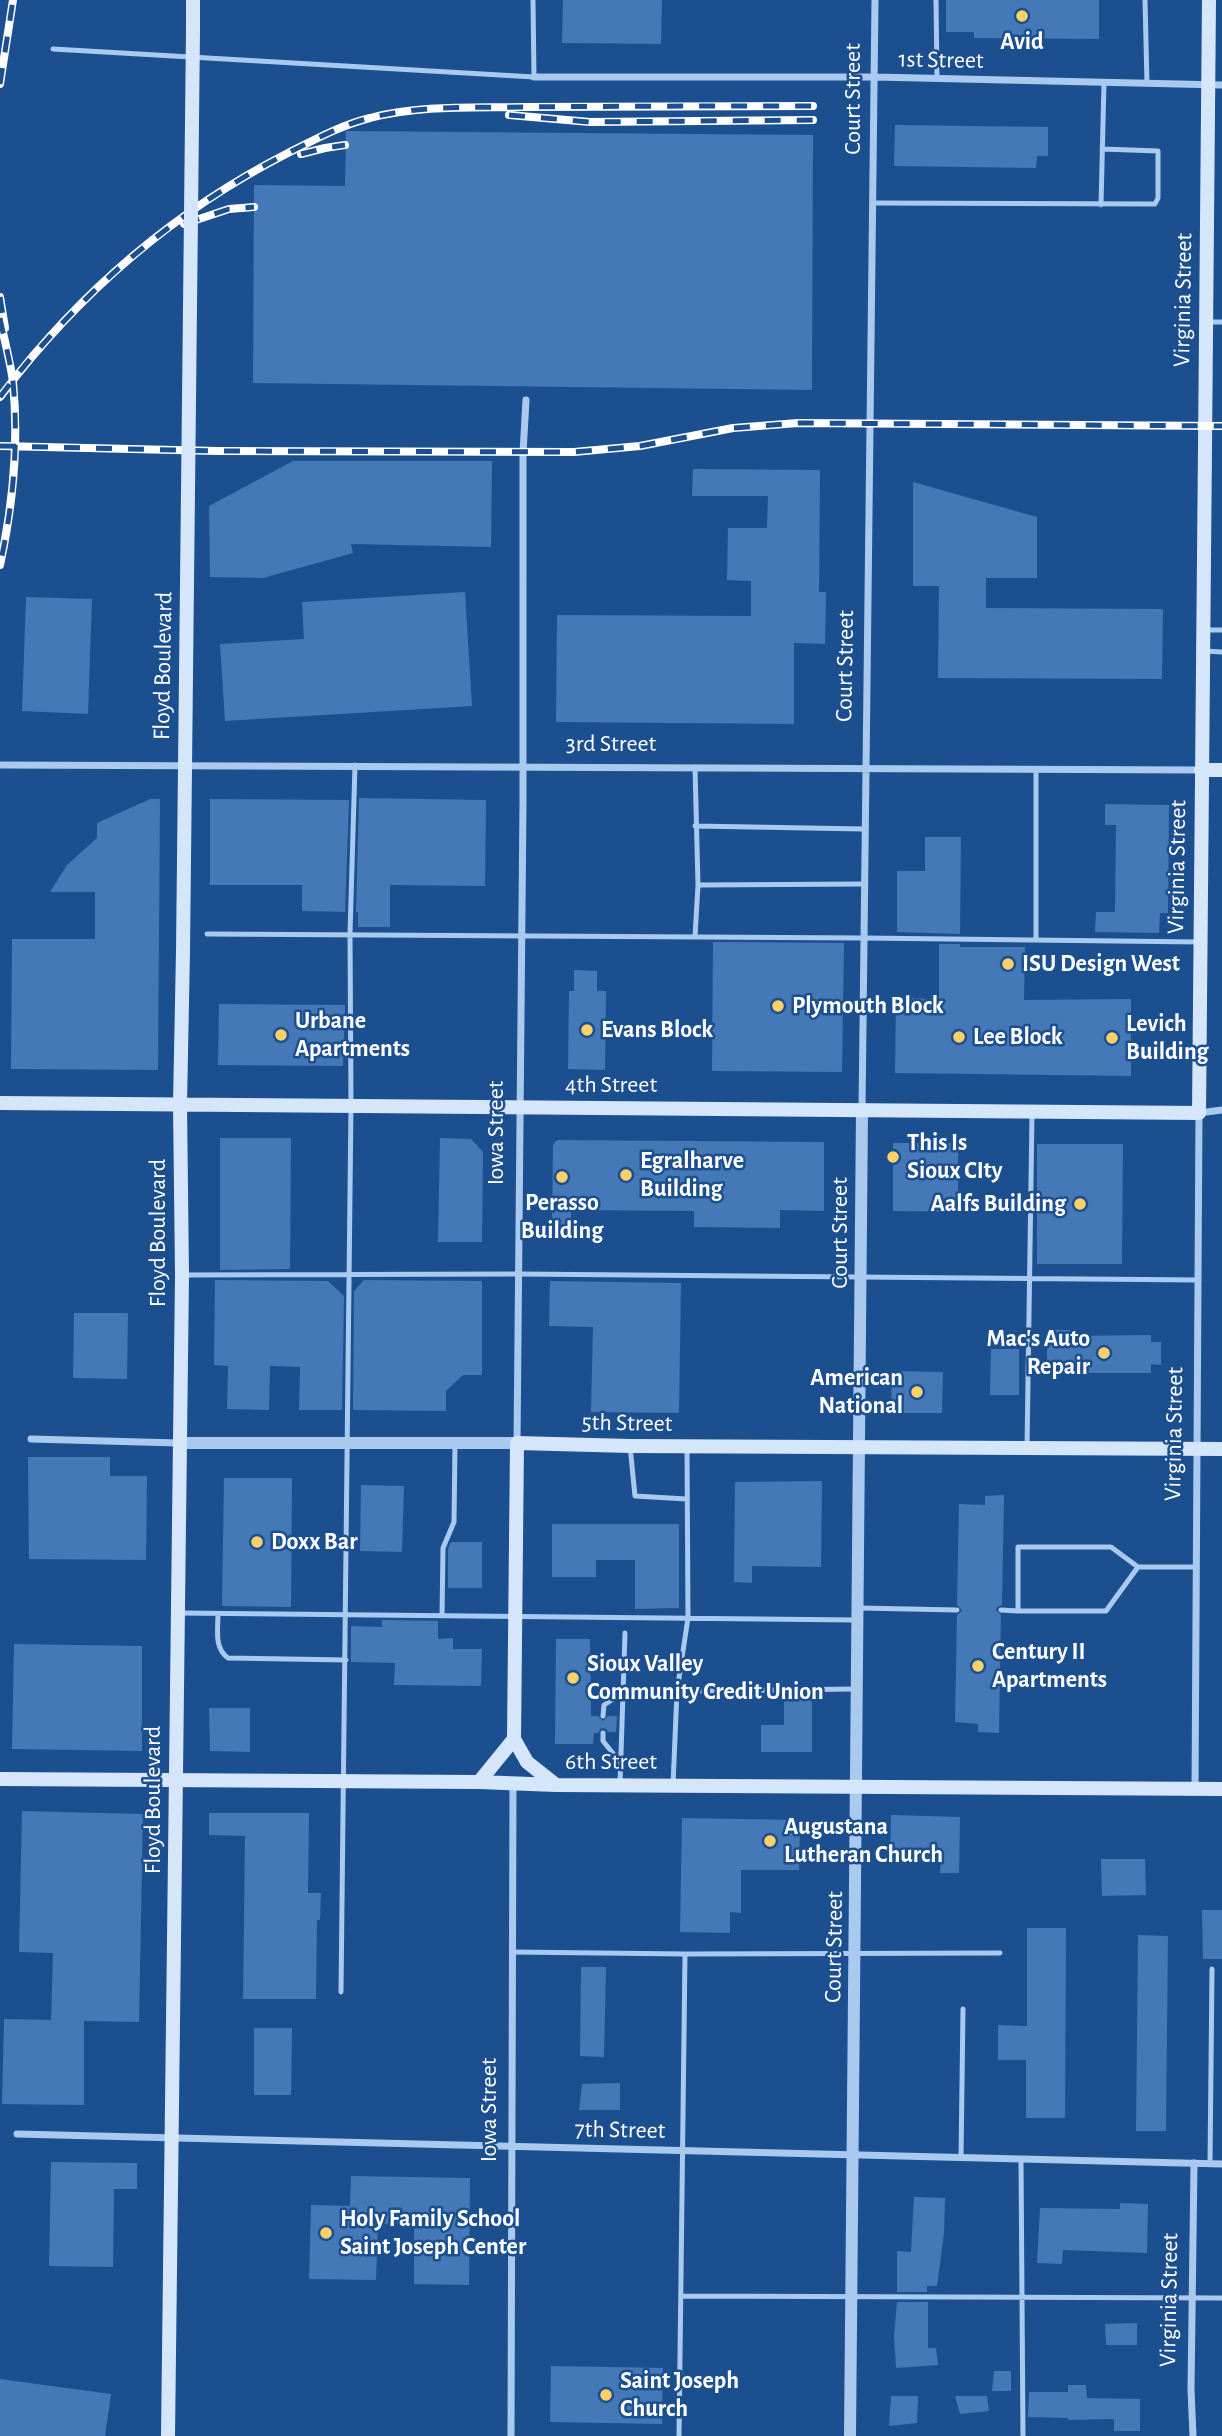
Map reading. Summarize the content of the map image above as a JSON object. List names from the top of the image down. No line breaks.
{"streets":{"main road":["Virginia Street","Floyd Boulevard","3rd Street","4th Street","Iowa Street","5th Street","6th Street"],"street":["1st Street","Court Street","7th Street"]},"crossings":[["1st Street","Court Street"],["1st Street","Virginia Street"],["Court Street","3rd Street"],["Court Street","4th Street"],["Court Street","5th Street"],["Court Street","6th Street"],["Court Street","7th Street"],["Virginia Street","3rd Street"],["Virginia Street","4th Street"],["Virginia Street","5th Street"],["Virginia Street","6th Street"],["Virginia Street","7th Street"],["Floyd Boulevard","4th Street"],["Floyd Boulevard","5th Street"],["Floyd Boulevard","7th Street"],["3rd Street","Iowa Street"],["4th Street","Iowa Street"],["Iowa Street","5th Street"],["Iowa Street","6th Street"],["Iowa Street","7th Street"]],"places":["Avid","ISU Design West","Plymouth Block","Evans Block","Urbane Apartments","Lee Block","Levich Building","This Is Sioux CIty","Egralharve Building","Perasso Building","Aalfs Building","Mac's Auto Repair","American National","Doxx Bar","Century II Apartments","Sioux Valley Community Credit Union","Augustana Lutheran Church","Holy Family School Saint Joseph Center","Saint Joseph Church"]}
